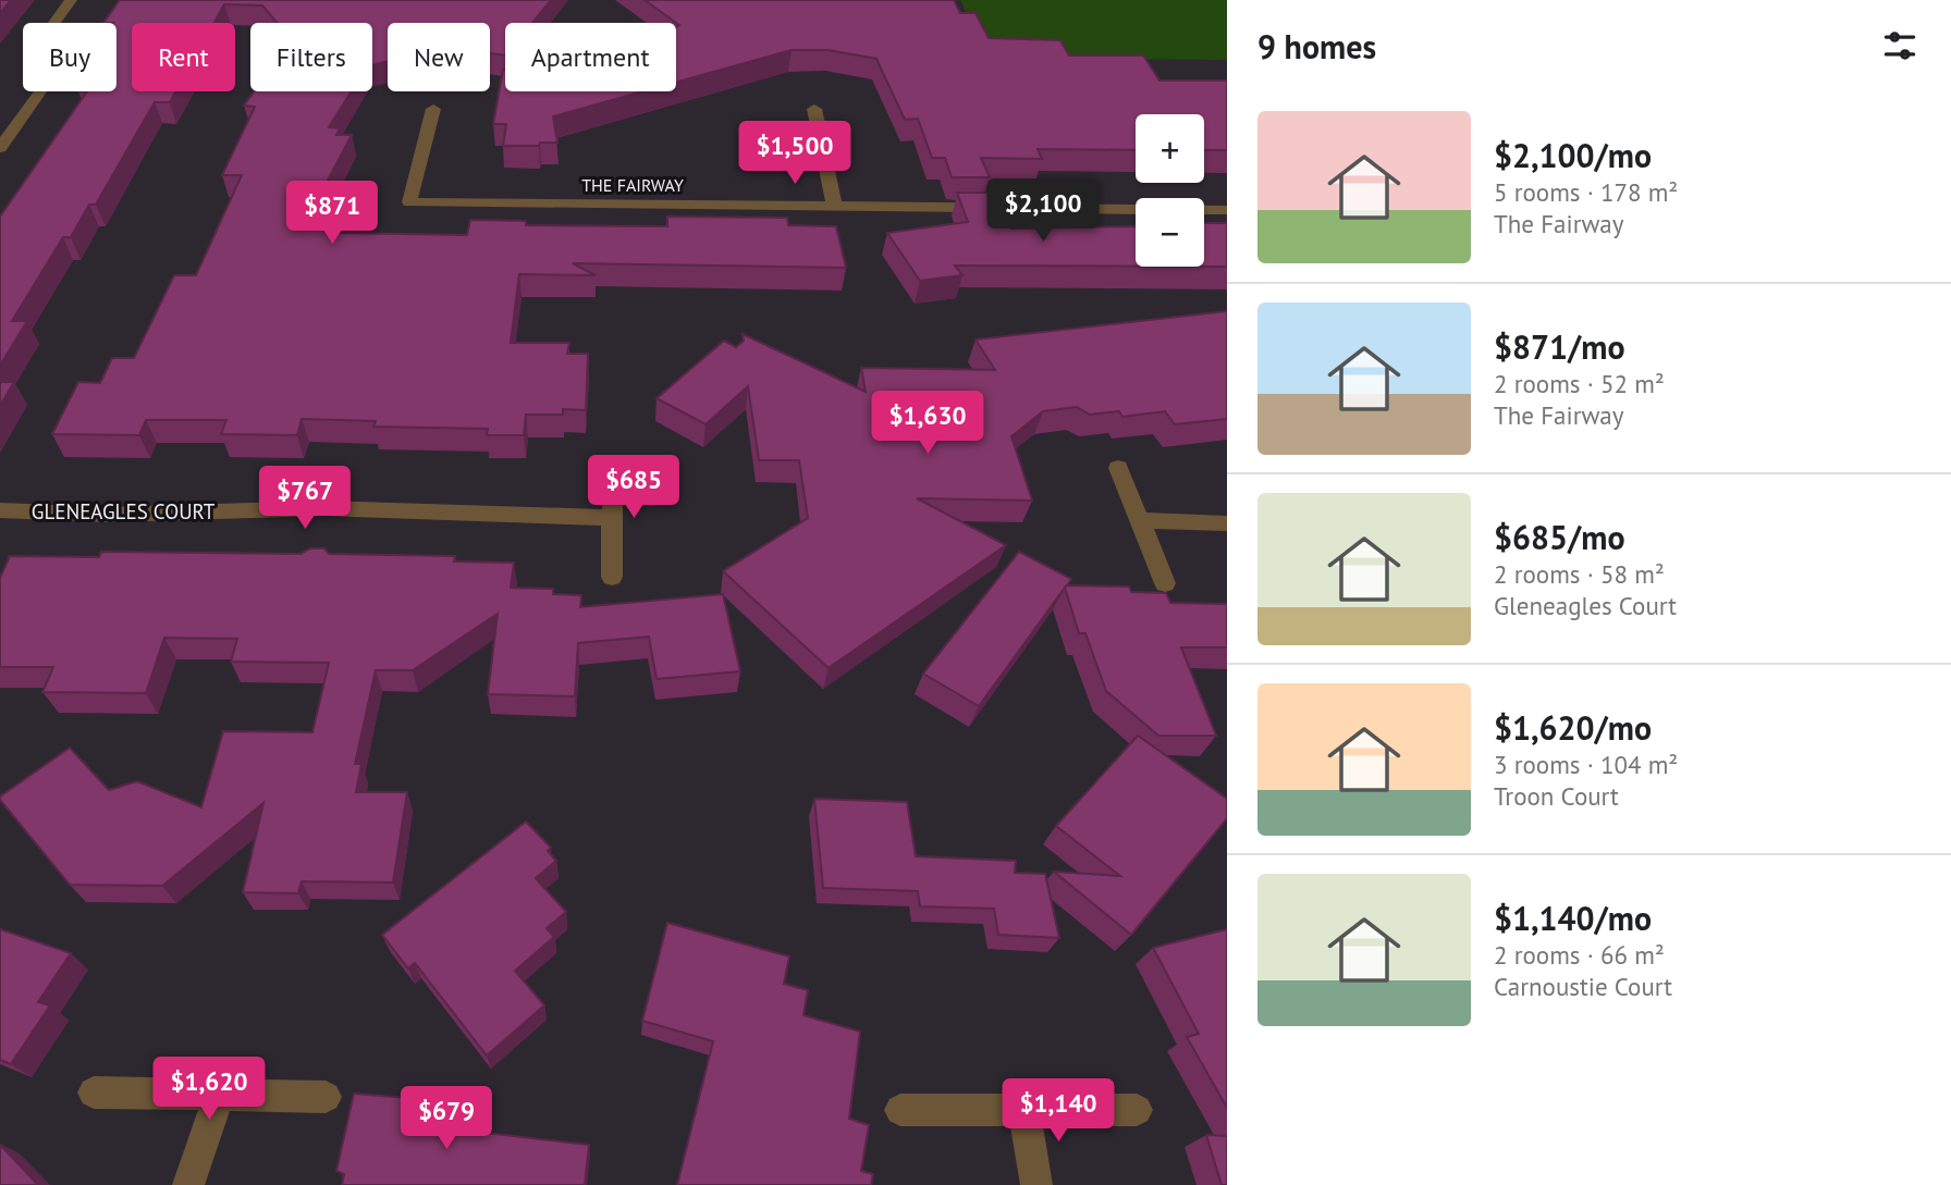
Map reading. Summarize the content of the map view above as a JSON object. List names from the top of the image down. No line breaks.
{"streets":{"street":["THE FAIRWAY","GLENEAGLES COURT"]},"page":{"heading":"9 homes","chip":["Buy","Rent","Filters","New","Apartment"],"list":[{"name":"$2,100/mo","note":"5 rooms · 178 m² · The Fairway"},{"name":"$871/mo","note":"2 rooms · 52 m² · The Fairway"},{"name":"$685/mo","note":"2 rooms · 58 m² · Gleneagles Court"},{"name":"$1,620/mo","note":"3 rooms · 104 m² · Troon Court"},{"name":"$1,140/mo","note":"2 rooms · 66 m² · Carnoustie Court"}],"map_buttons":["+","−"],"price":["$1,500","$2,100","$871","$1,630","$685","$767","$1,620","$1,140","$679"]}}
